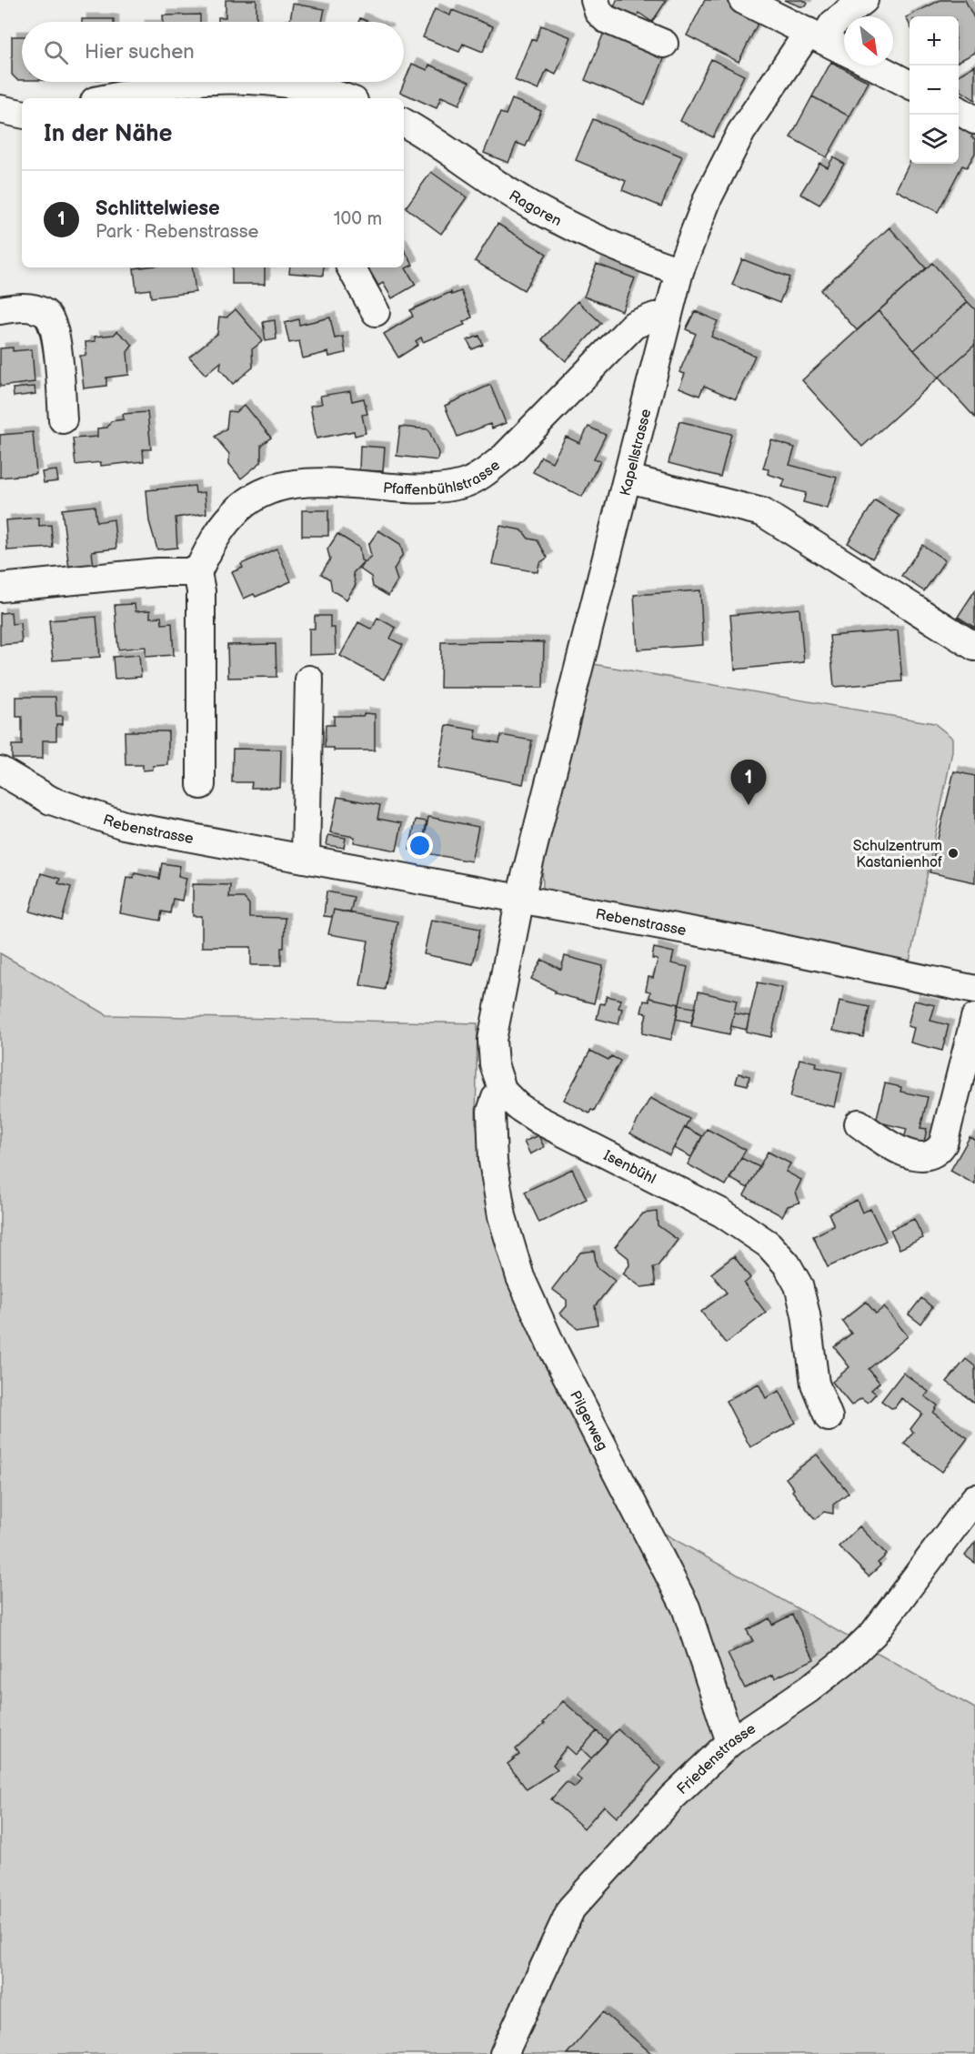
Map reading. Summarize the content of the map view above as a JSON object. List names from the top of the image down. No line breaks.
{"streets":{"street":["Ragoren","Kapellstrasse","Pfaffenbühlstrasse","Rebenstrasse","Isenbühl","Pilgerweg","Friedenstrasse"]},"crossings":[["Ragoren","Kapellstrasse"],["Kapellstrasse","Pfaffenbühlstrasse"],["Kapellstrasse","Rebenstrasse"],["Kapellstrasse","Isenbühl"],["Rebenstrasse","Isenbühl"],["Isenbühl","Pilgerweg"],["Pilgerweg","Friedenstrasse"]],"places":["Schulzentrum Kastanienhof"],"north":"bottom right","page":{"map_buttons":["+","−"],"search":"Hier suchen","heading":"In der Nähe","list":[{"mark":"1","name":"Schlittelwiese","note":"Park · Rebenstrasse","value":"100 m"}],"pins":"1"}}
